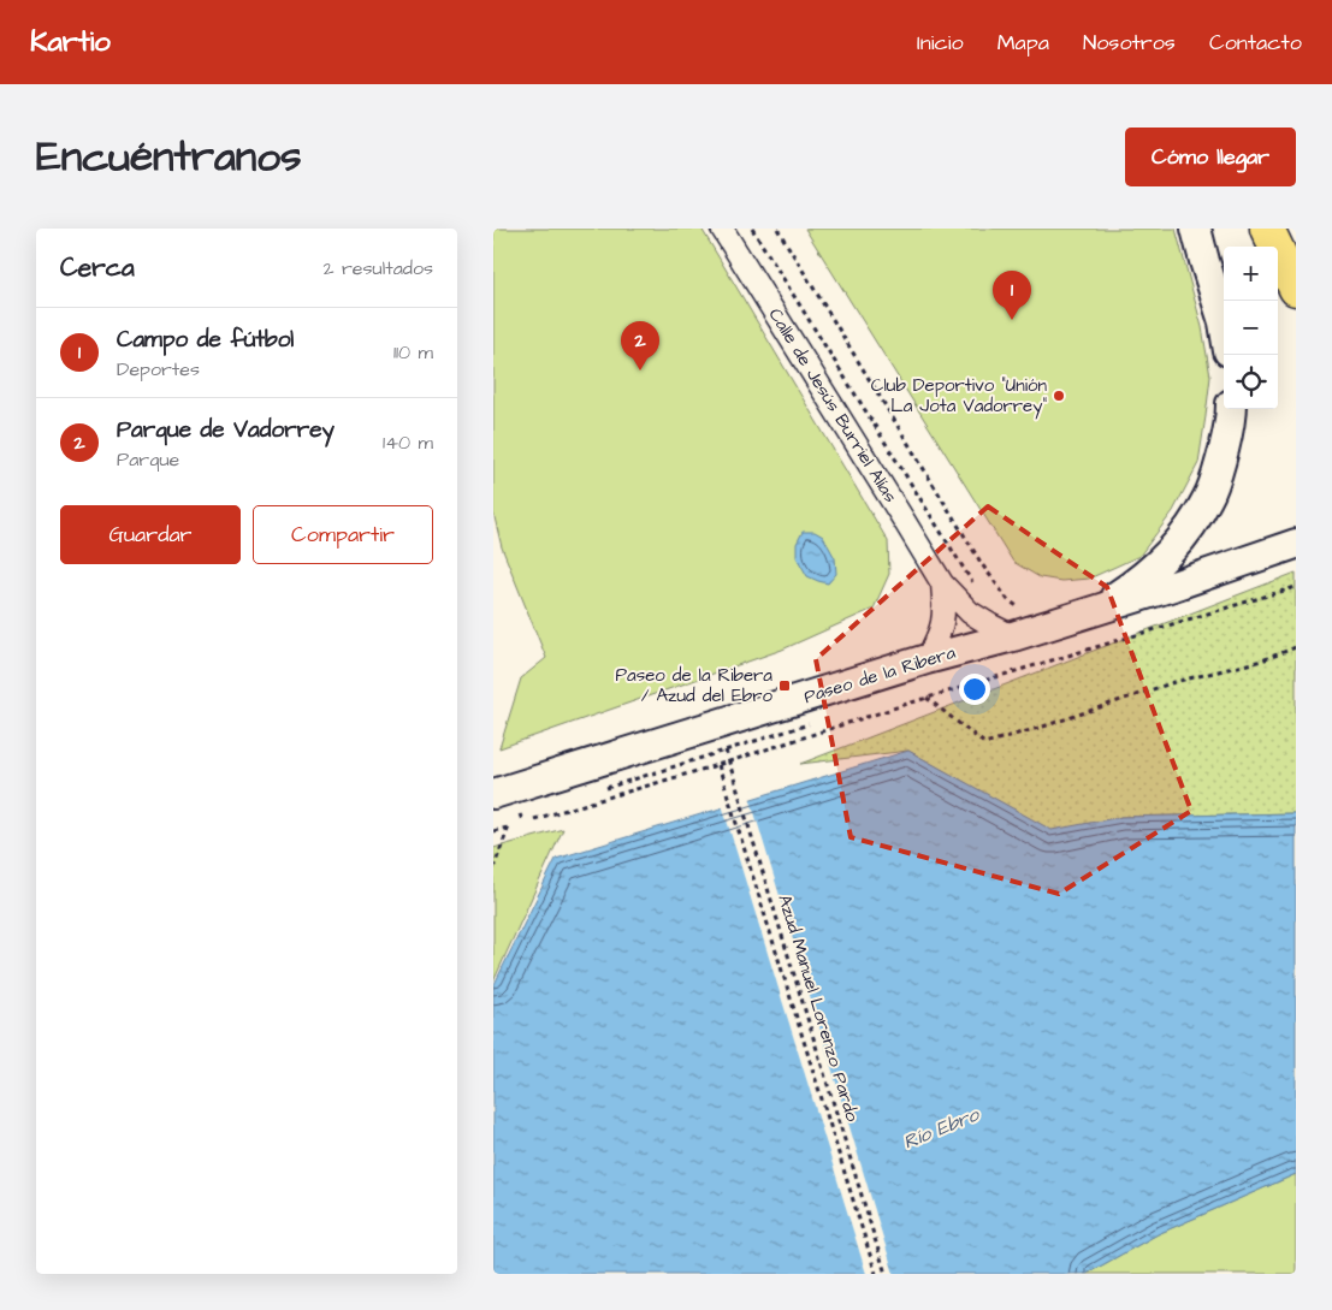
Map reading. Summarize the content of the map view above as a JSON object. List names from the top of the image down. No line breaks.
{"streets":{"main road":["Paseo de la Ribera"],"street":["Calle de Jesús Burriel Alías"],"path":["Azud Manuel Lorenzo Pardo"]},"crossings":[["Calle de Jesús Burriel Alías","Paseo de la Ribera"]],"water":["Río Ebro"],"places":{"other":["Club Deportivo \"Unión La Jota Vadorrey\""],"transit":["Paseo de la Ribera / Azud del Ebro"]},"page":{"header":"Kartio","nav":["Inicio","Mapa","Nosotros","Contacto"],"title":"Encuéntranos","buttons":["Cómo llegar",["Guardar","Compartir"]],"heading":["Cerca","2 resultados"],"map_buttons":["+","−"],"pins":["1","2"],"list":[{"mark":"1","name":"Campo de fútbol","note":"Deportes","value":"110 m"},{"mark":"2","name":"Parque de Vadorrey","note":"Parque","value":"140 m"}]}}
